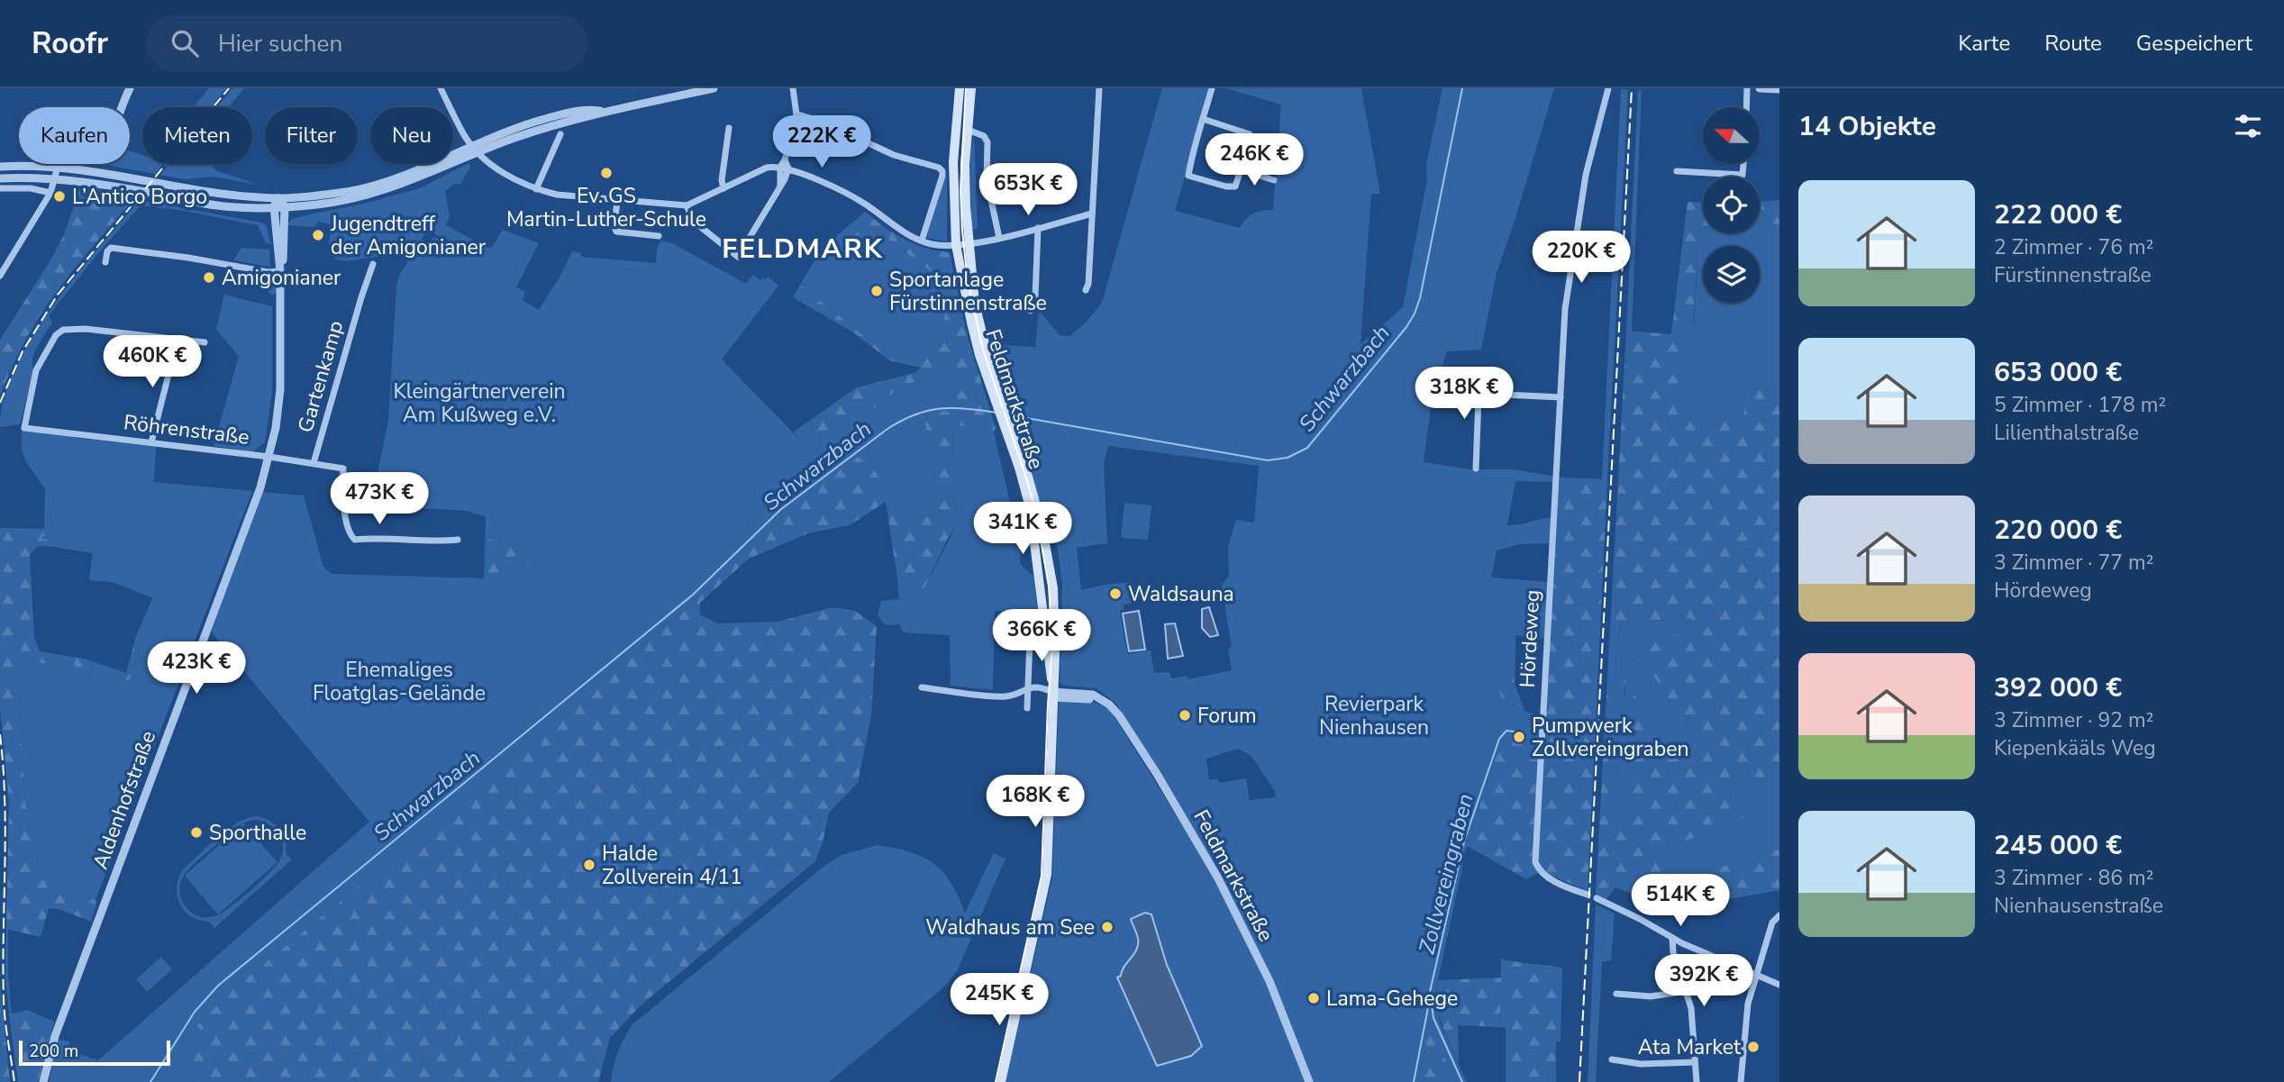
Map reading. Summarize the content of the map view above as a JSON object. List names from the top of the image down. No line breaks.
{"streets":{"main road":["Feldmarkstraße"],"street":["Gartenkamp","Röhrenstraße","Hördeweg","Aldenhofstraße"]},"crossings":[["Gartenkamp","Röhrenstraße"],["Röhrenstraße","Aldenhofstraße"]],"districts":["FELDMARK"],"water":["Schwarzbach","Zollvereingraben"],"parks":["Kleingärtnerverein Am Kußweg e.V.","Ehemaliges Floatglas-Gelände","Revierpark Nienhausen"],"places":["Ev. GS Martin-Luther-Schule","L’Antico Borgo","Jugendtreff der Amigonianer","Amigonianer","Sportanlage Fürstinnenstraße","Waldsauna","Forum","Pumpwerk Zollvereingraben","Sporthalle","Halde Zollverein 4/11","Waldhaus am See","Lama-Gehege","Ata Market"],"scale_bar":"200 m","north":"left","page":{"header":"Roofr","search":"Hier suchen","nav":["Karte","Route","Gespeichert"],"heading":"14 Objekte","chip":["Kaufen","Mieten","Filter","Neu"],"price":["222K €","246K €","653K €","220K €","460K €","318K €","473K €","341K €","366K €","423K €","168K €","514K €","392K €","245K €"],"list":[{"name":"222 000 €","note":"2 Zimmer · 76 m² · Fürstinnenstraße"},{"name":"653 000 €","note":"5 Zimmer · 178 m² · Lilienthalstraße"},{"name":"220 000 €","note":"3 Zimmer · 77 m² · Hördeweg"},{"name":"392 000 €","note":"3 Zimmer · 92 m² · Kiepenkääls Weg"},{"name":"245 000 €","note":"3 Zimmer · 86 m² · Nienhausenstraße"}],"scale":"200 m"}}
